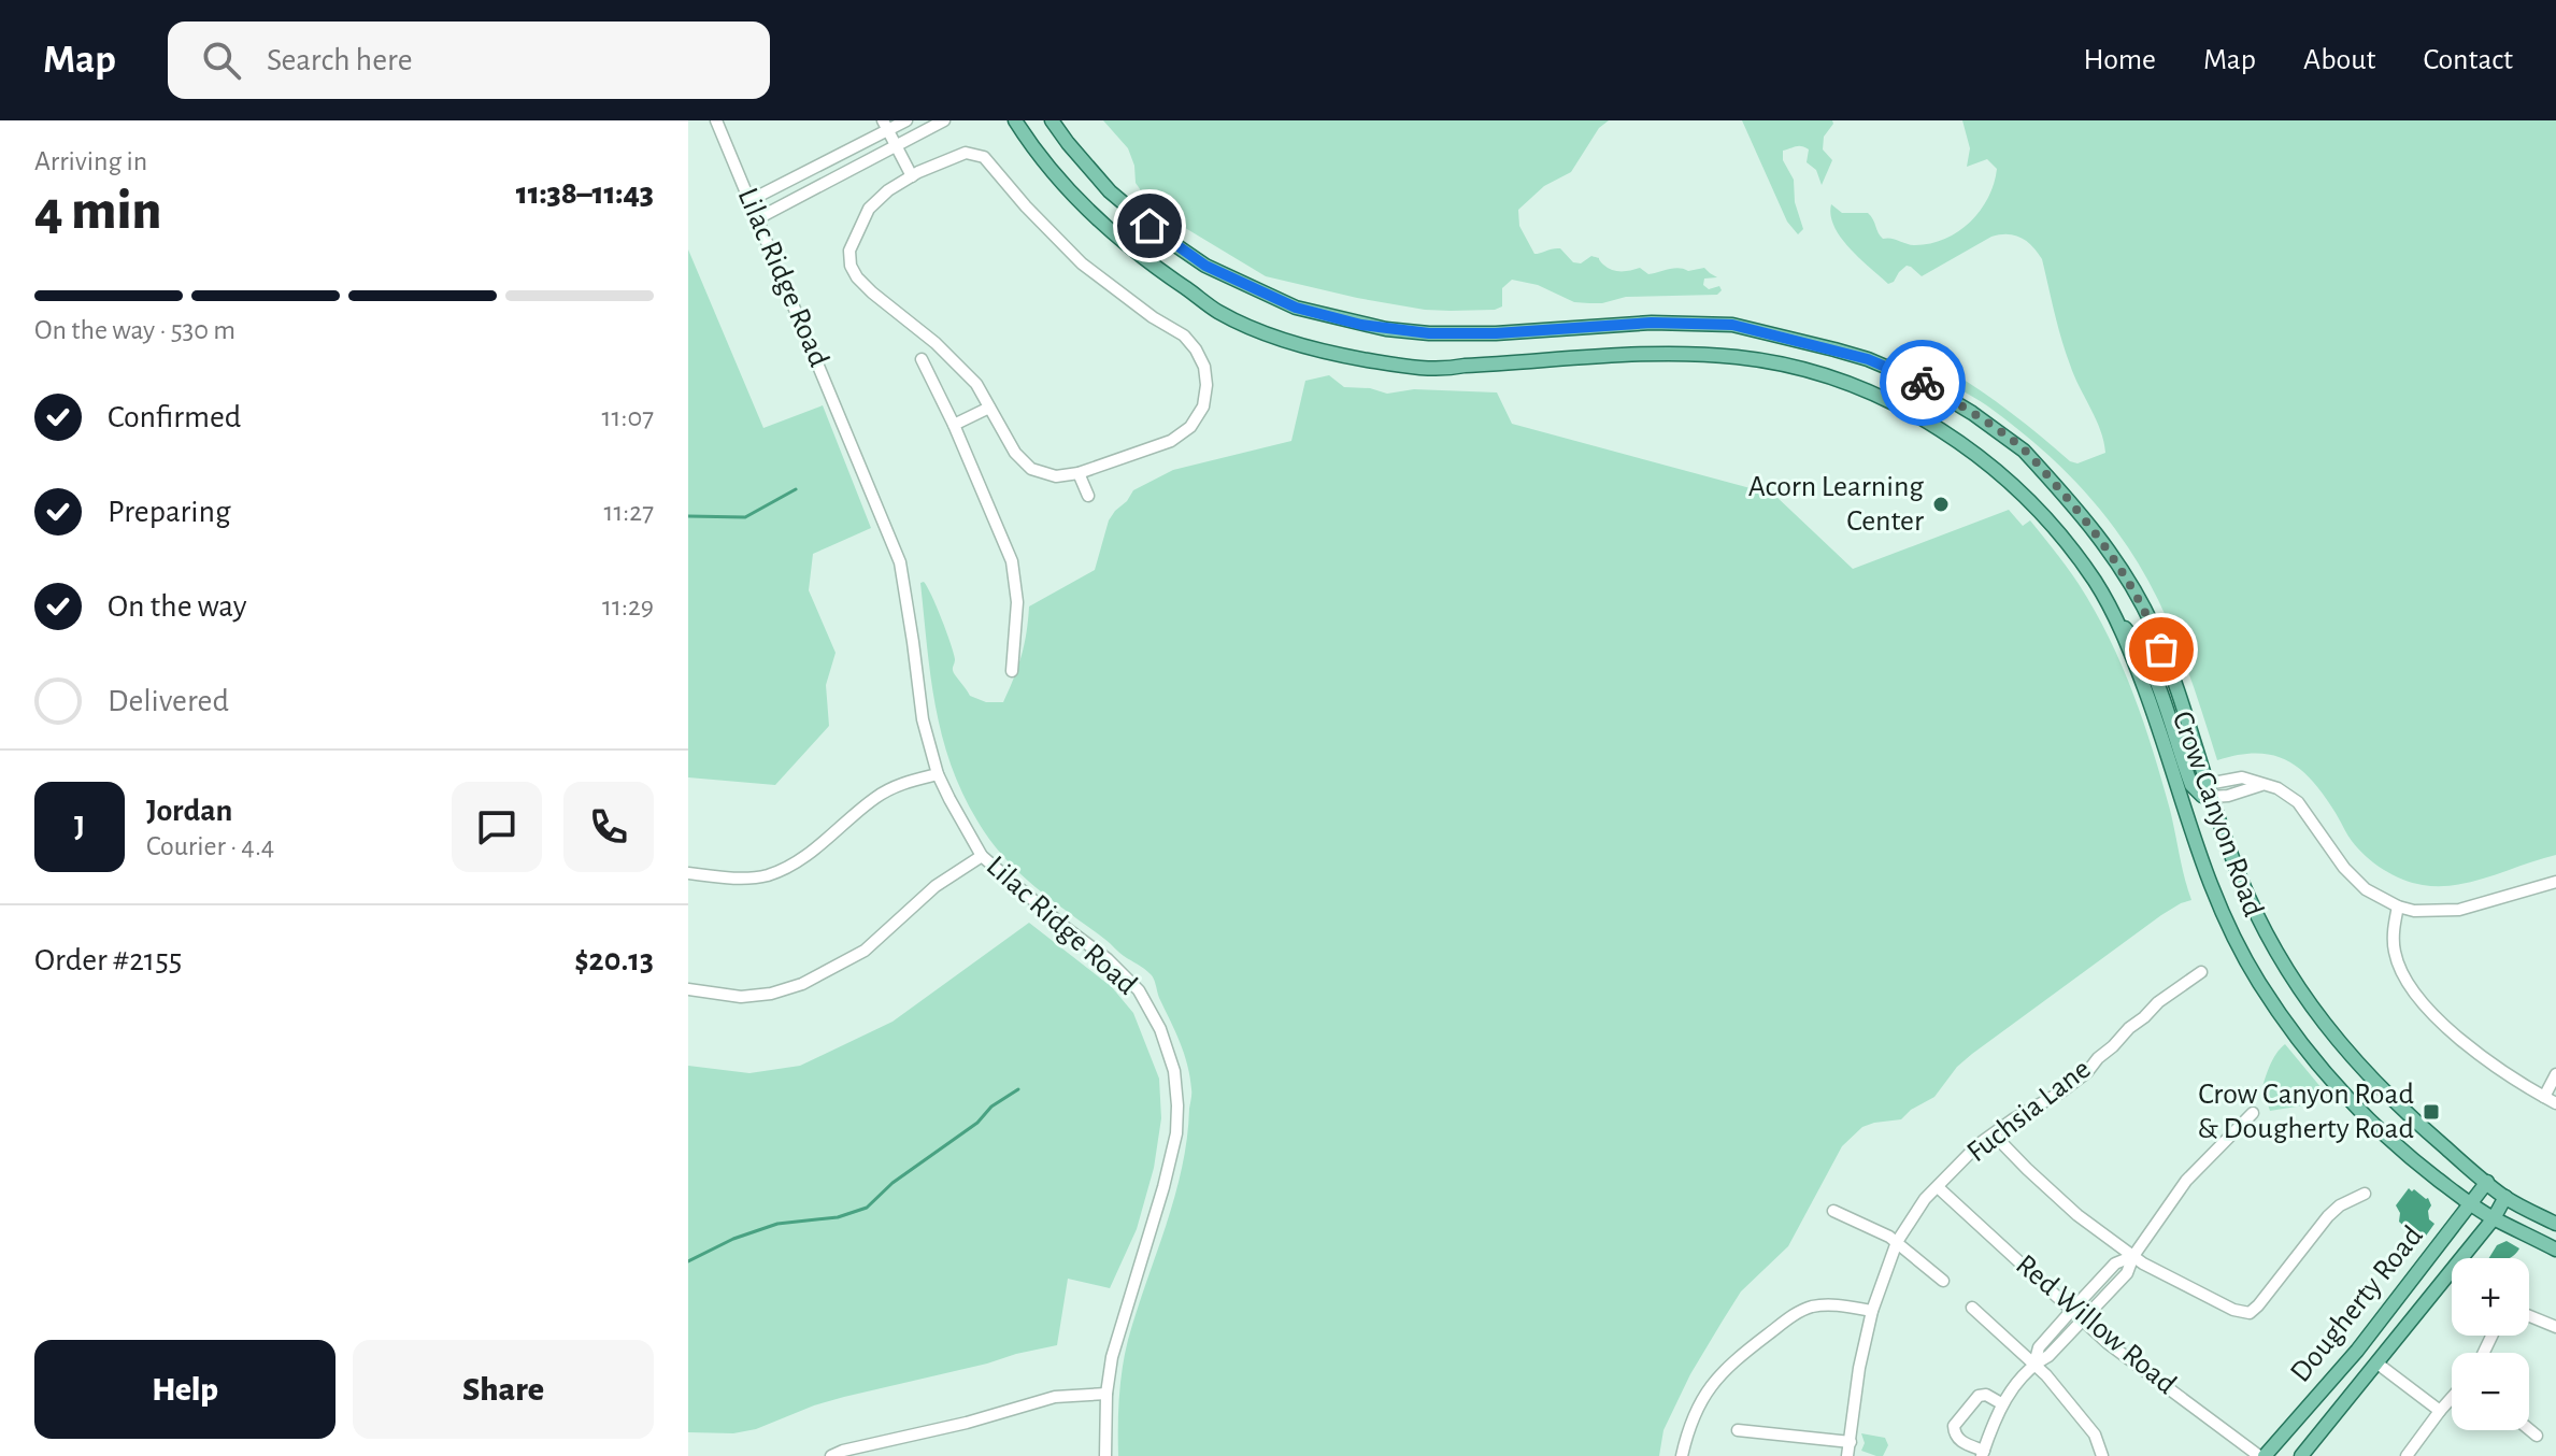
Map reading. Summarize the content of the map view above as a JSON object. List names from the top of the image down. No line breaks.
{"streets":{"main road":["Crow Canyon Road","Dougherty Road"],"street":["Lilac Ridge Road","Fuchsia Lane","Red Willow Road"]},"crossings":[["Crow Canyon Road","Dougherty Road"],["Fuchsia Lane","Red Willow Road"],["Dougherty Road","Red Willow Road"]],"places":{"other":["Acorn Learning Center"],"transit":["Crow Canyon Road & Dougherty Road"]},"page":{"header":"Map","search":"Search here","nav":["Home","Map","About","Contact"],"heading":["4 min","Arriving in","11:38–11:43"],"panel":["Jordan","Courier · 4.4","Order #2155","$20.13"],"bar":"On the way · 530 m","list":[["Confirmed","11:07"],["Preparing","11:27"],["On the way","11:29"],"Delivered"],"round":"J","map_buttons":["+","−"],"buttons":["Help","Share"]}}
